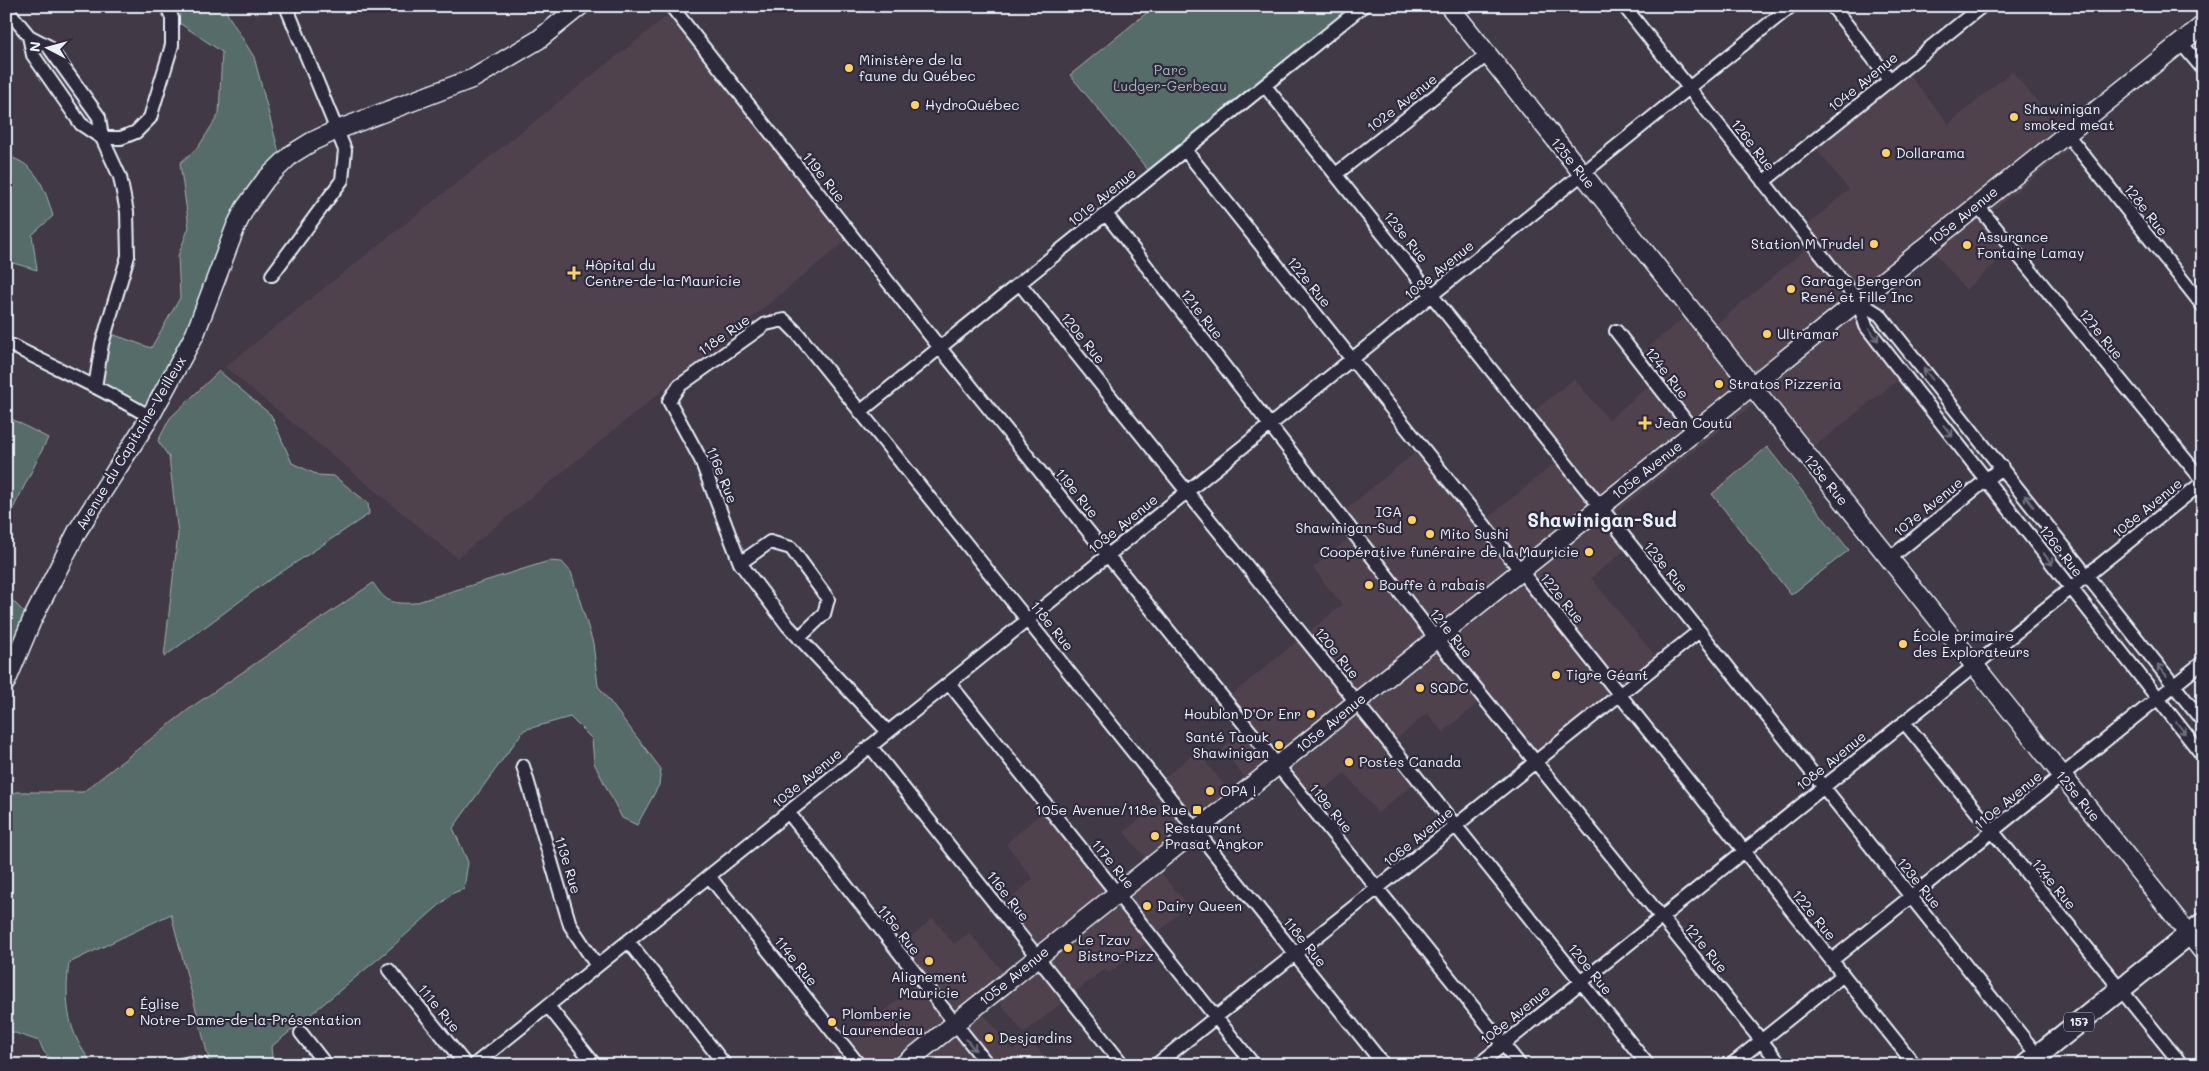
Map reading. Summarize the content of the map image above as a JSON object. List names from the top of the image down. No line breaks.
{"streets":{"main road":["157"],"street":["104e Avenue","102e Avenue","126e Rue","125e Rue","119e Rue","101e Avenue","128e Rue","105e Avenue","123e Rue","103e Avenue","122e Rue","121e Rue","127e Rue","118e Rue","120e Rue","124e Rue","Avenue du Capitaine-Veilleux","116e Rue","107e Avenue","108e Avenue","110e Avenue","106e Avenue","117e Rue","113e Rue","115e Rue","114e Rue","111e Rue"]},"crossings":[["104e Avenue","126e Rue"],["102e Avenue","125e Rue"],["102e Avenue","123e Rue"],["126e Rue","105e Avenue"],["126e Rue","103e Avenue"],["126e Rue","107e Avenue"],["126e Rue","108e Avenue"],["126e Rue","110e Avenue"],["125e Rue","105e Avenue"],["125e Rue","103e Avenue"],["125e Rue","107e Avenue"],["125e Rue","108e Avenue"],["125e Rue","110e Avenue"],["125e Rue","157"],["119e Rue","101e Avenue"],["119e Rue","105e Avenue"],["119e Rue","103e Avenue"],["119e Rue","108e Avenue"],["119e Rue","106e Avenue"],["101e Avenue","123e Rue"],["101e Avenue","122e Rue"],["101e Avenue","121e Rue"],["101e Avenue","118e Rue"],["101e Avenue","120e Rue"],["128e Rue","105e Avenue"],["105e Avenue","123e Rue"],["105e Avenue","122e Rue"],["105e Avenue","121e Rue"],["105e Avenue","127e Rue"],["105e Avenue","118e Rue"],["105e Avenue","120e Rue"],["105e Avenue","124e Rue"],["105e Avenue","116e Rue"],["105e Avenue","117e Rue"],["105e Avenue","115e Rue"],["123e Rue","103e Avenue"],["123e Rue","108e Avenue"],["123e Rue","110e Avenue"],["123e Rue","106e Avenue"],["123e Rue","157"],["103e Avenue","122e Rue"],["103e Avenue","121e Rue"],["103e Avenue","118e Rue"],["103e Avenue","120e Rue"],["103e Avenue","116e Rue"],["103e Avenue","117e Rue"],["103e Avenue","113e Rue"],["103e Avenue","115e Rue"],["103e Avenue","114e Rue"],["122e Rue","108e Avenue"],["122e Rue","110e Avenue"],["122e Rue","106e Avenue"],["121e Rue","108e Avenue"],["121e Rue","106e Avenue"],["127e Rue","108e Avenue"],["118e Rue","116e Rue"],["118e Rue","106e Avenue"],["120e Rue","108e Avenue"],["120e Rue","106e Avenue"],["124e Rue","108e Avenue"],["124e Rue","110e Avenue"],["124e Rue","157"],["106e Avenue","117e Rue"]],"districts":["Shawinigan-Sud"],"parks":["Parc Ludger-Gerbeau"],"places":{"other":["Ministère de la faune du Québec","HydroQuébec","Shawinigan smoked meat","Dollarama","Station M Trudel","Assurance Fontaine Lamay","Garage Bergeron René et Fille Inc","Ultramar","Stratos Pizzeria","IGA Shawinigan-Sud","Mito Sushi","Coopérative funéraire de la Mauricie","Bouffe à rabais","École primaire des Explorateurs","Tigre Géant","SQDC","Houblon D'Or Enr","Santé Taouk Shawinigan","Postes Canada","OPA !","Restaurant Prasat Angkor","Dairy Queen","Le Tzav Bistro-Pizz","Alignement Mauricie","Église Notre-Dame-de-la-Présentation","Plomberie Laurendeau","Desjardins"],"health":["Hôpital du Centre-de-la-Mauricie","Jean Coutu"],"transit":["105e Avenue/118e Rue"]},"north":"left"}
